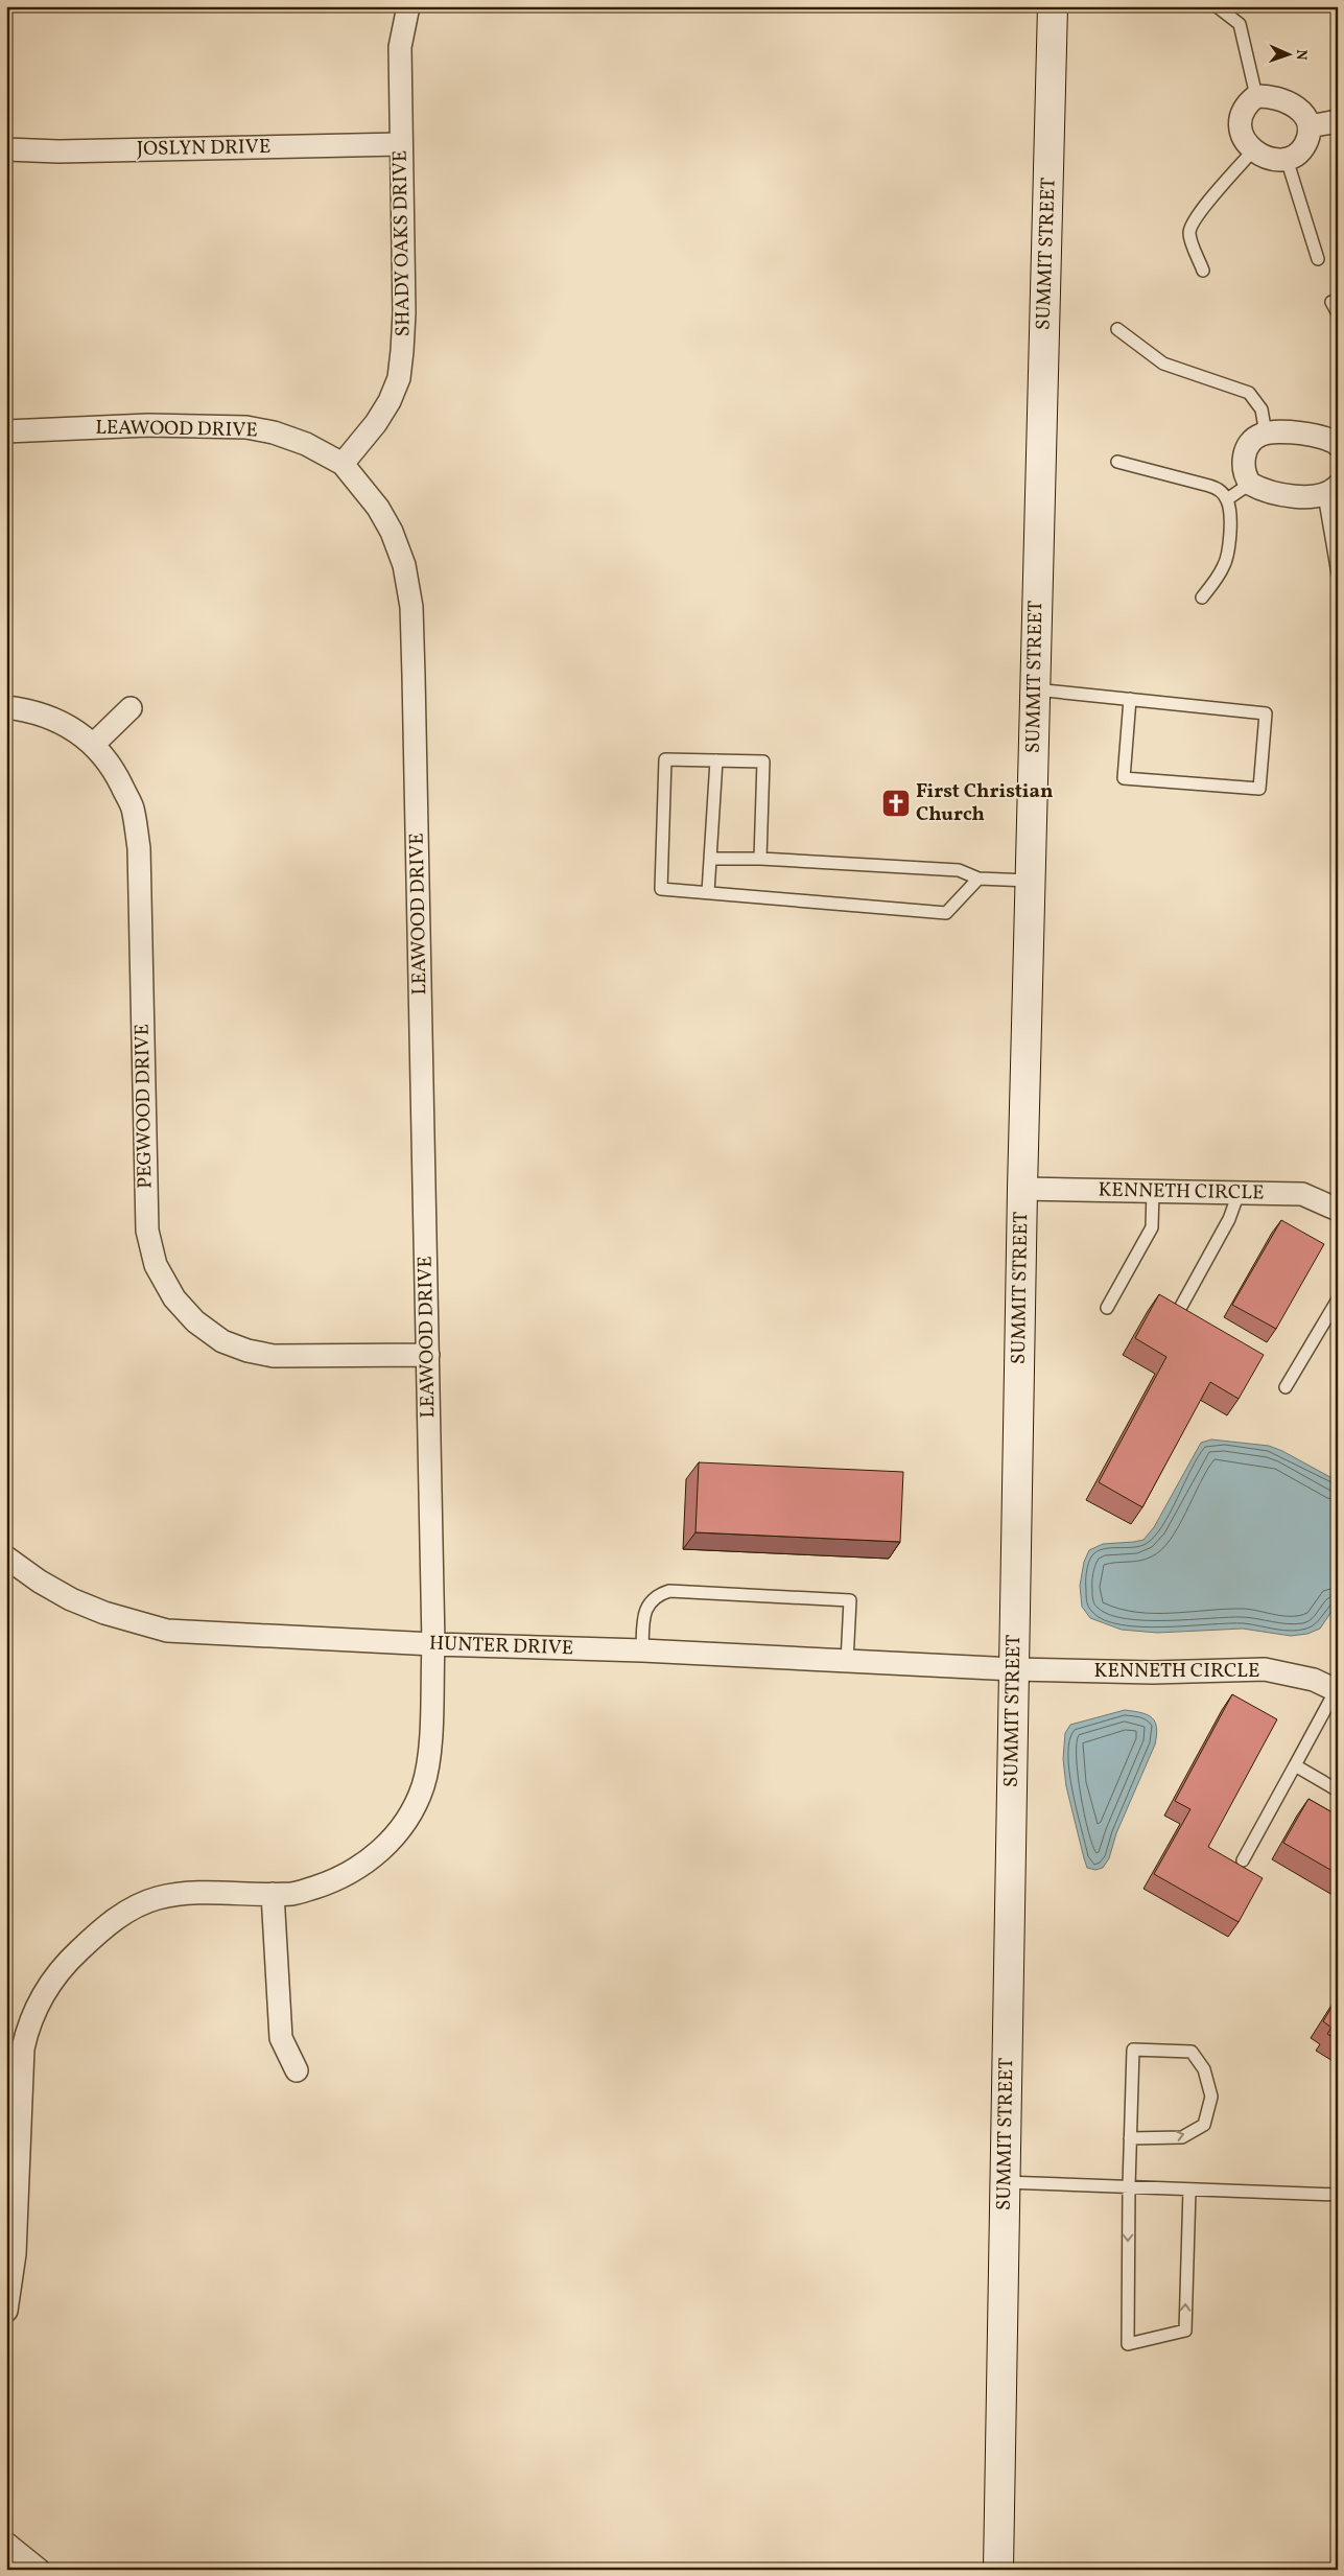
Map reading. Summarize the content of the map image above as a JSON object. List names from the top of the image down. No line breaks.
{"streets":{"main road":["SUMMIT STREET"],"street":["JOSLYN DRIVE","SHADY OAKS DRIVE","LEAWOOD DRIVE","PEGWOOD DRIVE","KENNETH CIRCLE","HUNTER DRIVE"]},"crossings":[["JOSLYN DRIVE","SHADY OAKS DRIVE"],["SHADY OAKS DRIVE","LEAWOOD DRIVE"],["SUMMIT STREET","KENNETH CIRCLE"],["SUMMIT STREET","HUNTER DRIVE"],["LEAWOOD DRIVE","PEGWOOD DRIVE"],["LEAWOOD DRIVE","HUNTER DRIVE"],["KENNETH CIRCLE","HUNTER DRIVE"]],"places":{"church":["First Christian Church"]},"north":"right"}
